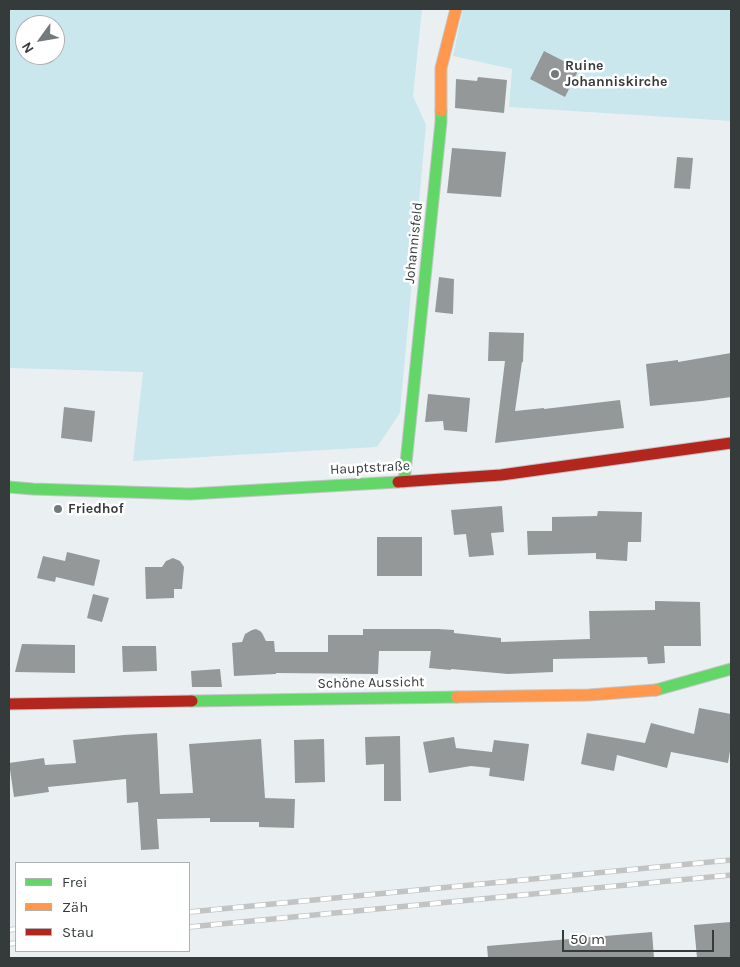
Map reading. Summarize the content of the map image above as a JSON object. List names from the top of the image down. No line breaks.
{"streets":{"street":["Johannisfeld","Hauptstraße","Schöne Aussicht"]},"crossings":[["Johannisfeld","Hauptstraße"]],"places":["Ruine Johanniskirche","Friedhof"],"legend":["Frei","Zäh","Stau"],"scale_bar":"50 m","north":"bottom left"}
